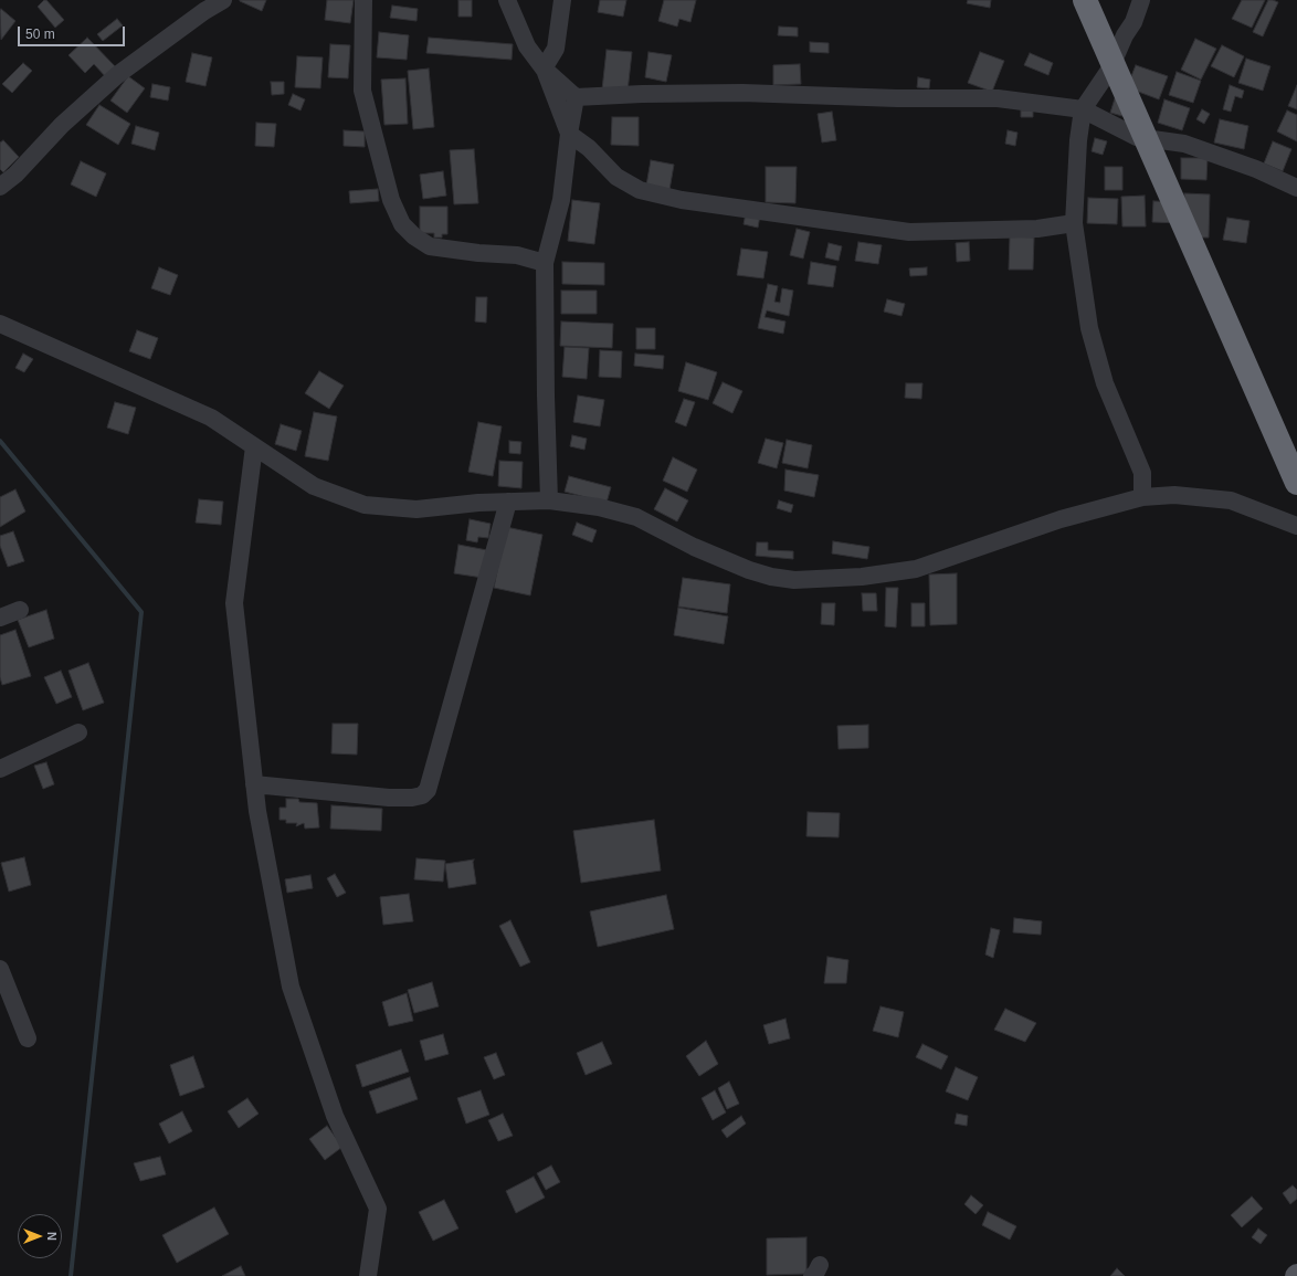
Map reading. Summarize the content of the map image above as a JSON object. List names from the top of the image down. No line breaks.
{"scale_bar":"50 m","north":"right"}
